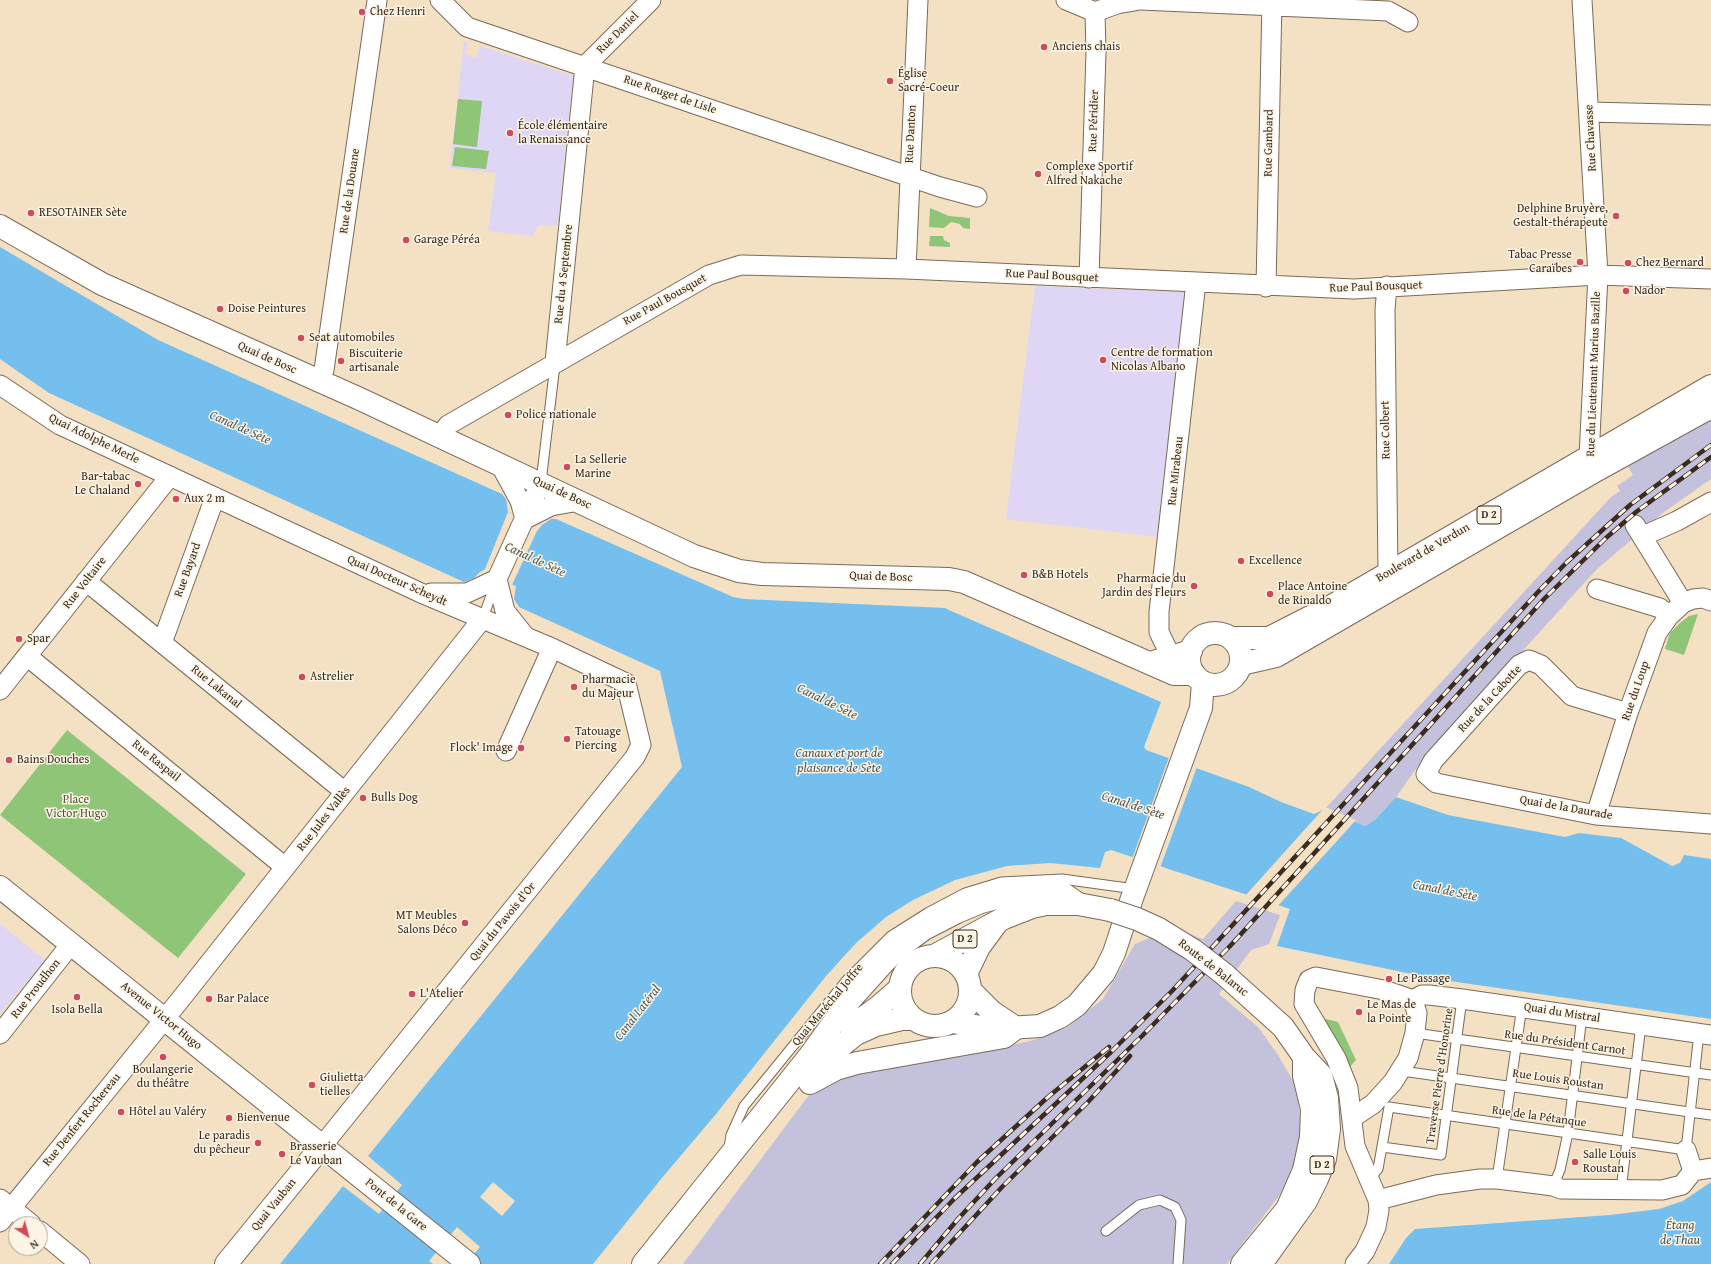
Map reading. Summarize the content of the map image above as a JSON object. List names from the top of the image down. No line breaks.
{"streets":{"main road":["Quai de Bosc","D 2","Boulevard de Verdun","Route de Balaruc","Quai Maréchal Joffre","Avenue Victor Hugo","Quai Vauban","Pont de la Gare"],"street":["Rue Daniel","Rue Rouget de Lisle","Rue Péridier","Rue Danton","Rue Chavasse","Rue Gambard","Rue de la Douane","Rue du 4 Septembre","Rue Paul Bousquet","Rue du Lieutenant Marius Bazille","Rue Colbert","Quai Adolphe Merle","Rue Mirabeau","Rue Bayard","Quai Docteur Scheydt","Rue Voltaire","Rue Lakanal","Rue du Loup","Rue de la Cabotte","Rue Raspail","Quai de la Daurade","Rue Jules Vallès","Quai du Pavois d'Or","Rue Proudhon","Quai du Mistral","Rue Denfert Rochereau"],"lane":["Rue du Président Carnot","Traverse Pierre d'Honorine","Rue Louis Roustan","Rue de la Pétanque"]},"crossings":[["Rue Daniel","Rue Rouget de Lisle"],["Rue Daniel","Rue du 4 Septembre"],["Rue Rouget de Lisle","Rue Danton"],["Rue Rouget de Lisle","Rue du 4 Septembre"],["Rue Péridier","Rue Paul Bousquet"],["Rue Danton","Rue Paul Bousquet"],["Rue Chavasse","Rue Paul Bousquet"],["Rue Chavasse","Rue du Lieutenant Marius Bazille"],["Rue Gambard","Rue Paul Bousquet"],["Rue de la Douane","Quai de Bosc"],["Rue du 4 Septembre","Rue Paul Bousquet"],["Rue du 4 Septembre","Quai de Bosc"],["Rue Paul Bousquet","Quai de Bosc"],["Rue Paul Bousquet","Rue du Lieutenant Marius Bazille"],["Rue Paul Bousquet","Rue Colbert"],["Rue Paul Bousquet","Rue Mirabeau"],["Quai de Bosc","Rue Mirabeau"],["Quai de Bosc","Boulevard de Verdun"],["Rue du Lieutenant Marius Bazille","Boulevard de Verdun"],["Rue Colbert","Boulevard de Verdun"],["Quai Adolphe Merle","Quai Docteur Scheydt"],["Quai Adolphe Merle","Rue Voltaire"],["Rue Mirabeau","Boulevard de Verdun"],["D 2","Route de Balaruc"],["D 2","Quai Maréchal Joffre"],["Rue Bayard","Quai Docteur Scheydt"],["Rue Bayard","Rue Lakanal"],["Quai Docteur Scheydt","Rue Voltaire"],["Quai Docteur Scheydt","Rue Jules Vallès"],["Quai Docteur Scheydt","Quai du Pavois d'Or"],["Rue Voltaire","Rue Lakanal"],["Rue Voltaire","Rue Raspail"],["Rue Lakanal","Rue Jules Vallès"],["Rue du Loup","Rue de la Cabotte"],["Rue du Loup","Quai de la Daurade"],["Rue de la Cabotte","Quai de la Daurade"],["Rue Raspail","Rue Jules Vallès"],["Rue Jules Vallès","Avenue Victor Hugo"],["Rue Jules Vallès","Rue Denfert Rochereau"],["Quai du Pavois d'Or","Avenue Victor Hugo"],["Quai du Pavois d'Or","Quai Vauban"],["Quai du Pavois d'Or","Pont de la Gare"],["Rue Proudhon","Avenue Victor Hugo"],["Quai du Mistral","Traverse Pierre d'Honorine"],["Avenue Victor Hugo","Rue Denfert Rochereau"],["Avenue Victor Hugo","Quai Vauban"],["Avenue Victor Hugo","Pont de la Gare"],["Rue du Président Carnot","Traverse Pierre d'Honorine"],["Traverse Pierre d'Honorine","Rue Louis Roustan"],["Traverse Pierre d'Honorine","Rue de la Pétanque"],["Quai Vauban","Pont de la Gare"]],"water":["Canal de Sète","Canaux et port de plaisance de Sète","Canal Latéral","Étang de Thau"],"parks":["Place Victor Hugo"],"places":["Chez Henri","Anciens chais","Église Sacré-Coeur","École élémentaire la Renaissance","Complexe Sportif Alfred Nakache","RESOTAINER Sète","Delphine Bruyère, Gestalt-thérapeute","Garage Péréa","Tabac Presse Caraïbes","Chez Bernard","Nador","Doise Peintures","Seat automobiles","Centre de formation Nicolas Albano","Biscuiterie artisanale","Police nationale","La Sellerie Marine","Bar-tabac Le Chaland","Aux 2 m","Excellence","B&B Hotels","Pharmacie du Jardin des Fleurs","Place Antoine de Rinaldo","Spar","Astrelier","Pharmacie du Majeur","Tatouage Piercing","Flock' Image","Bains Douches","Bulls Dog","MT Meubles Salons Déco","Le Passage","L'Atelier","Isola Bella","Bar Palace","Le Mas de la Pointe","Boulangerie du théâtre","Giulietta tielles","Hôtel au Valéry","Bienvenue","Le paradis du pêcheur","Brasserie Le Vauban","Salle Louis Roustan"],"north":"bottom right"}
